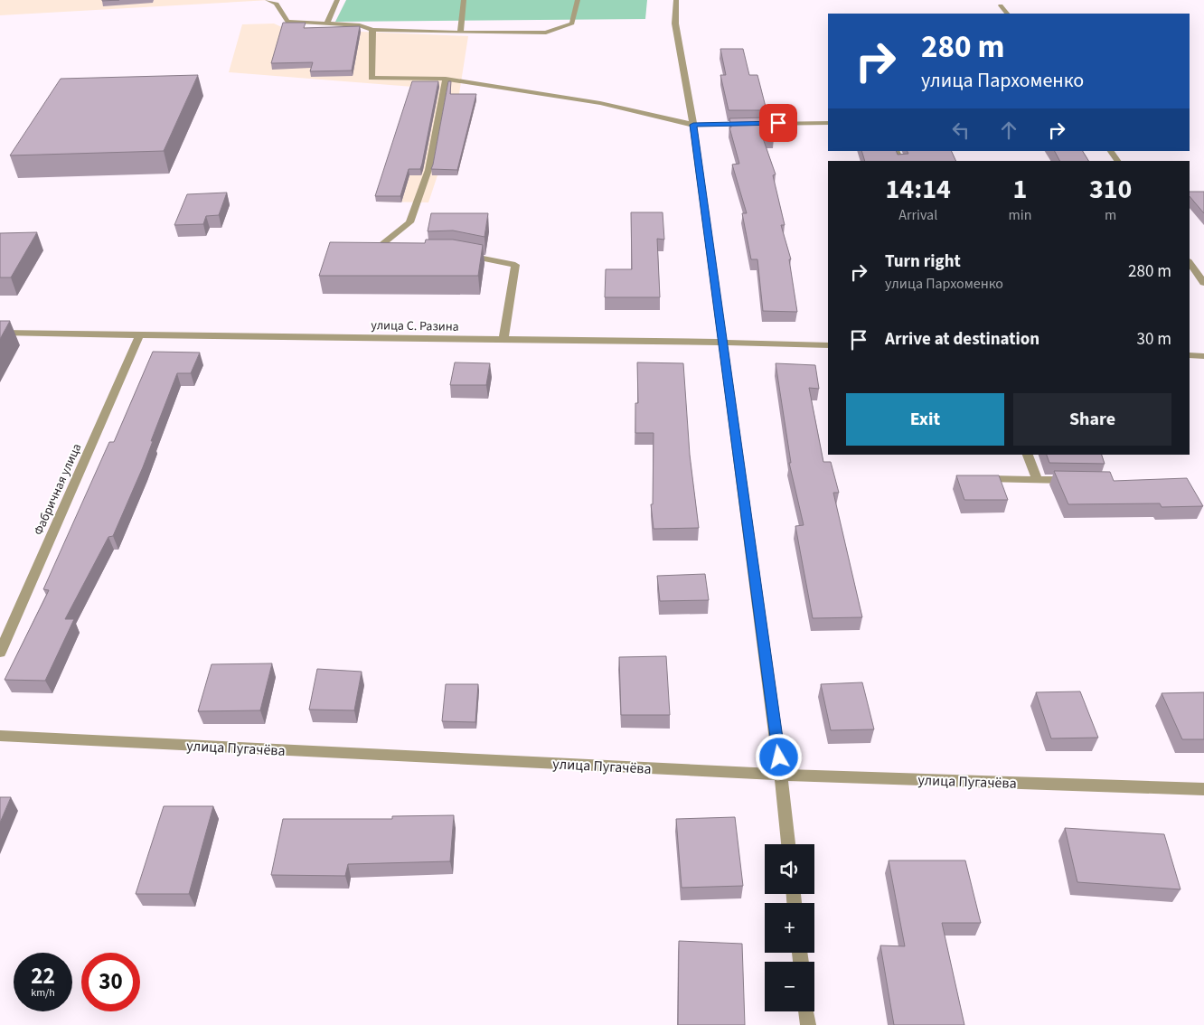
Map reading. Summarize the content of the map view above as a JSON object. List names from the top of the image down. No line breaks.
{"streets":{"street":["улица С. Разина","Фабричная улица","улица Пугачёва"]},"crossings":[["улица С. Разина","Фабричная улица"]],"page":{"turn":["280 m","улица Пархоменко"],"eta":["14:14","Arrival","1","min","310","m"],"list":[{"name":"Turn right","note":"улица Пархоменко","value":"280 m"},{"name":"Arrive at destination","value":"30 m"}],"buttons":["Exit","Share"],"map_buttons":["+","−"],"speed":"22 km/h","limit":"30"}}
